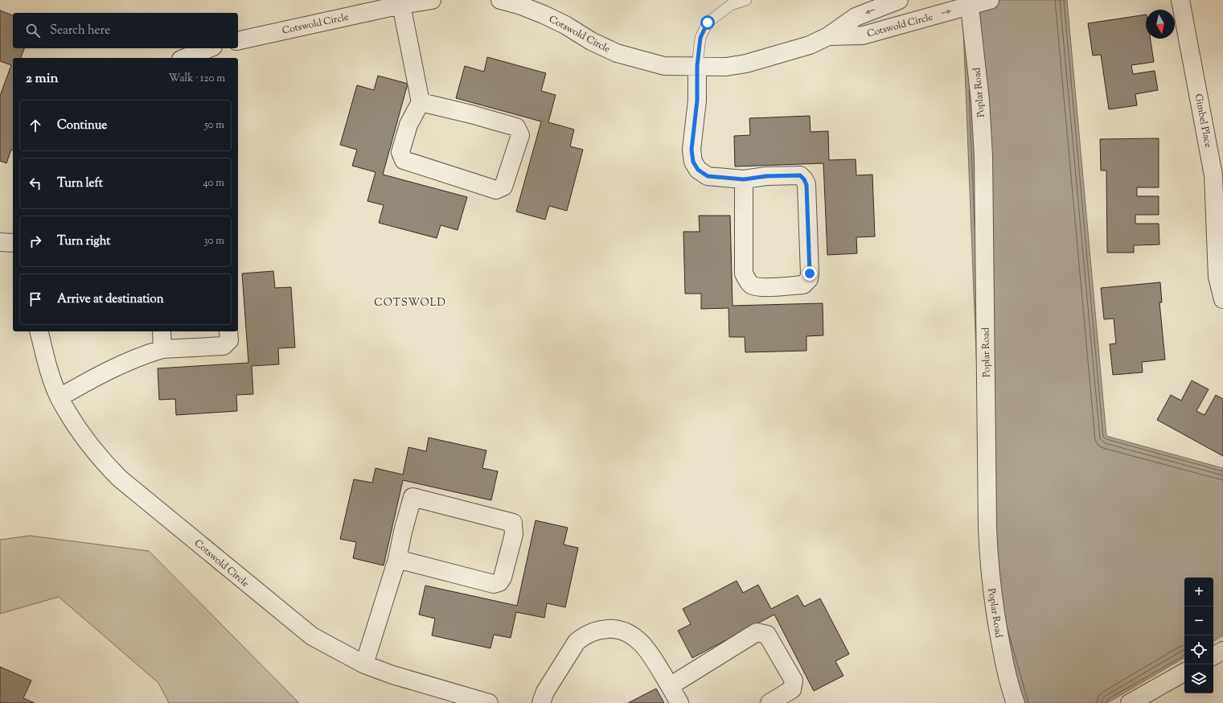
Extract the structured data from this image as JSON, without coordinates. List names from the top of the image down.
{
  "streets": {
    "street": ["Cotswold Circle", "Poplar Road", "Gimbel Place"]
  },
  "crossings": [
    ["Cotswold Circle", "Poplar Road"]
  ],
  "districts": ["COTSWOLD"],
  "north": "bottom",
  "page": {
    "search": "Search here",
    "heading": ["2 min", "Walk · 120 m"],
    "list": [
      ["Continue", "50 m"],
      ["Turn left", "40 m"],
      ["Turn right", "30 m"],
      "Arrive at destination"
    ],
    "map_buttons": ["+", "−"]
  }
}
